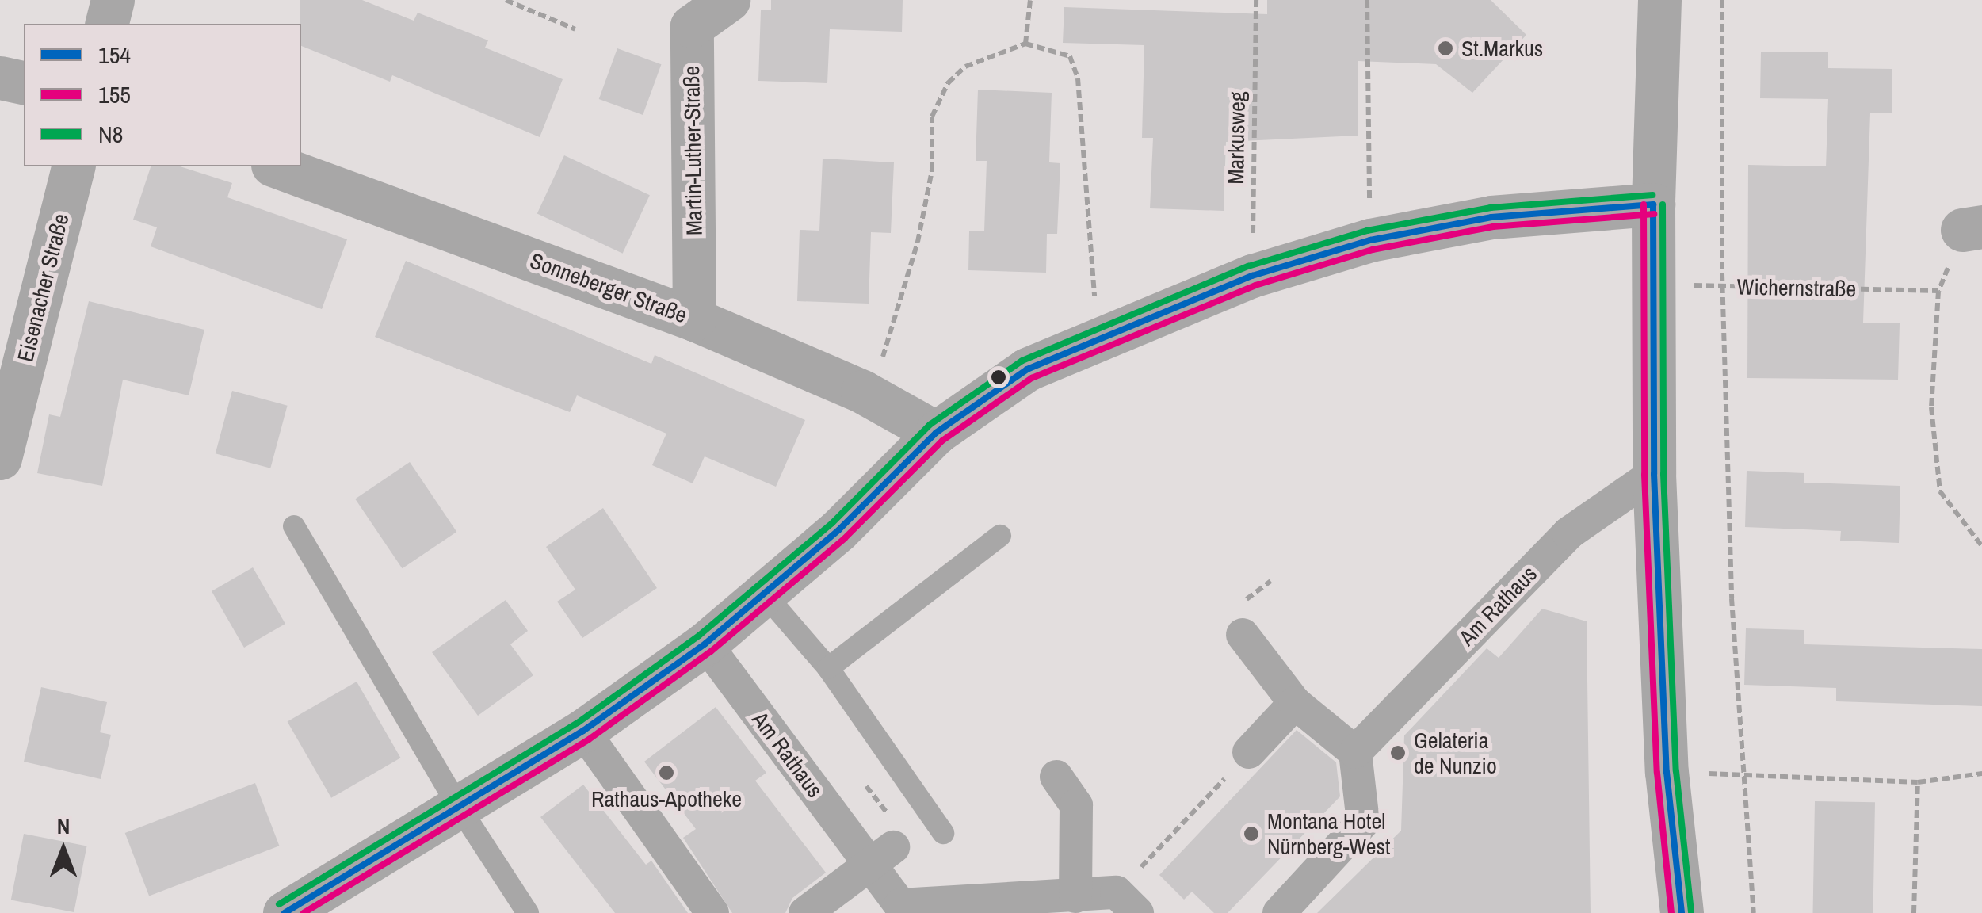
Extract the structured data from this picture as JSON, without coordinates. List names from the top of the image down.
{
  "streets": {
    "street": [
      "Martin-Luther-Straße",
      "Eisenacher Straße",
      "Sonneberger Straße",
      "Am Rathaus"
    ],
    "path": ["Markusweg", "Wichernstraße"]
  },
  "crossings": [
    ["Martin-Luther-Straße", "Sonneberger Straße"]
  ],
  "places": [
    "St.Markus",
    "Gelateria de Nunzio",
    "Rathaus-Apotheke",
    "Montana Hotel Nürnberg-West"
  ],
  "lines": ["transit line N8", "transit line 154", "transit line 155"],
  "legend": ["154", "155", "N8"],
  "north": "top"
}
